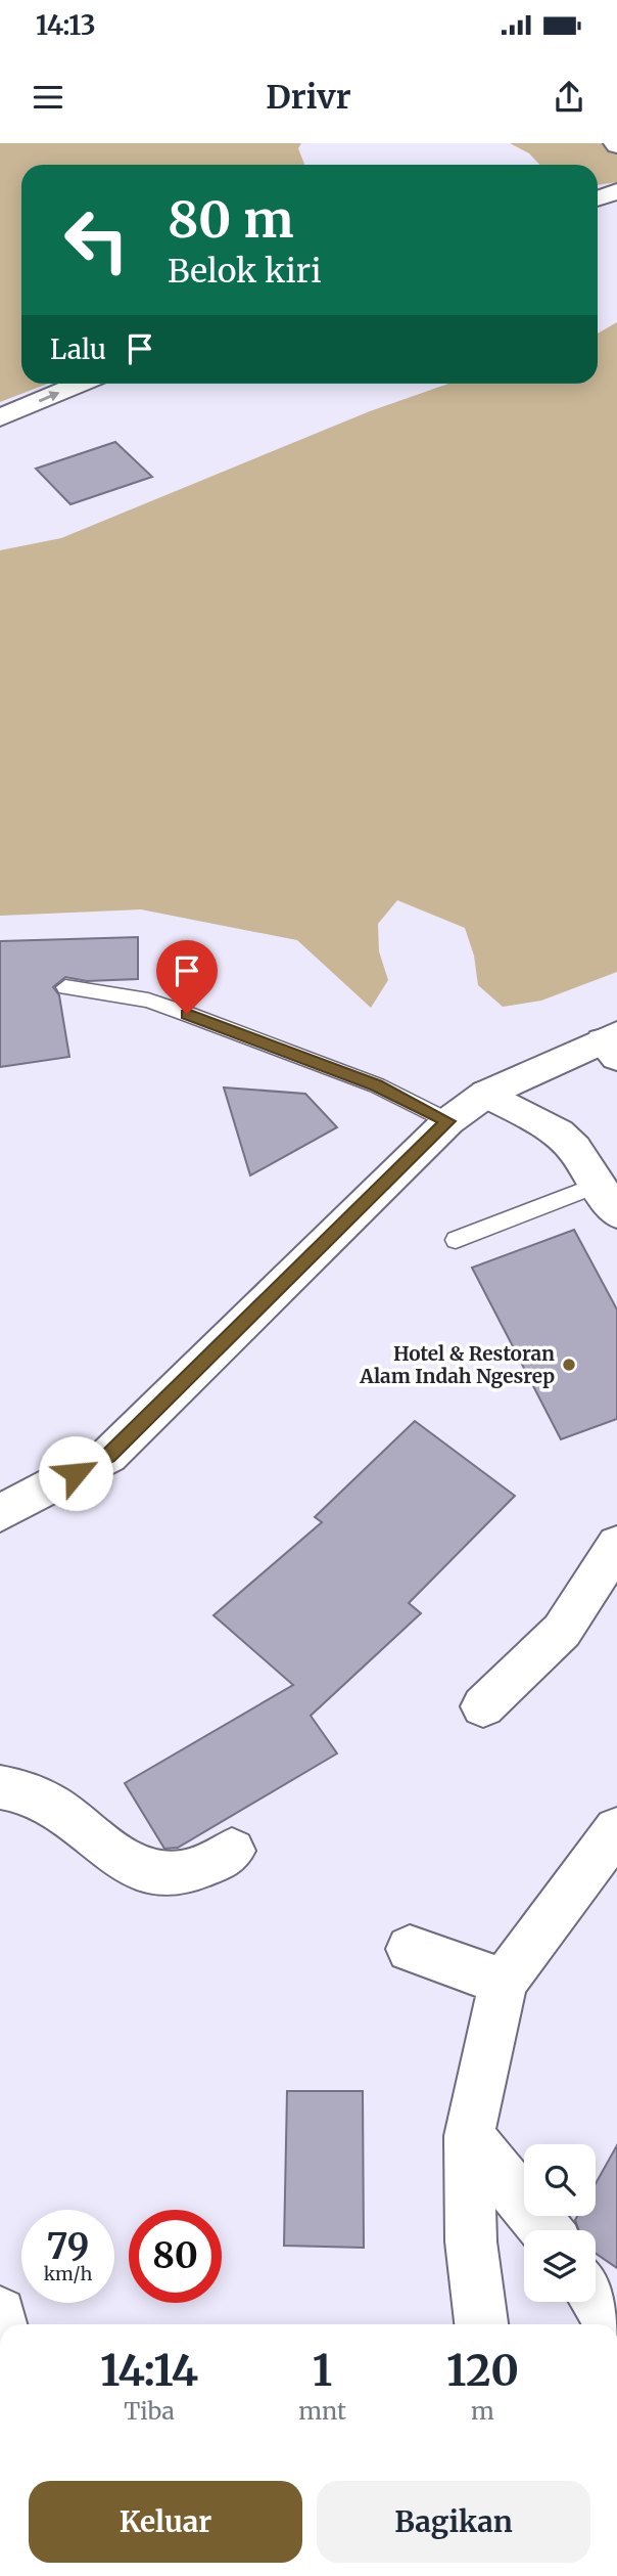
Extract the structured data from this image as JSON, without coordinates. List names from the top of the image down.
{
  "places": ["Hotel & Restoran Alam Indah Ngesrep"],
  "page": {
    "status": "14:13",
    "header": "Drivr",
    "turn": ["80 m", "Belok kiri"],
    "then": "Lalu",
    "speed": "79 km/h",
    "limit": "80",
    "eta": [
      "14:14",
      "Tiba",
      "1",
      "mnt",
      "120",
      "m"
    ],
    "buttons": ["Keluar", "Bagikan"]
  }
}
